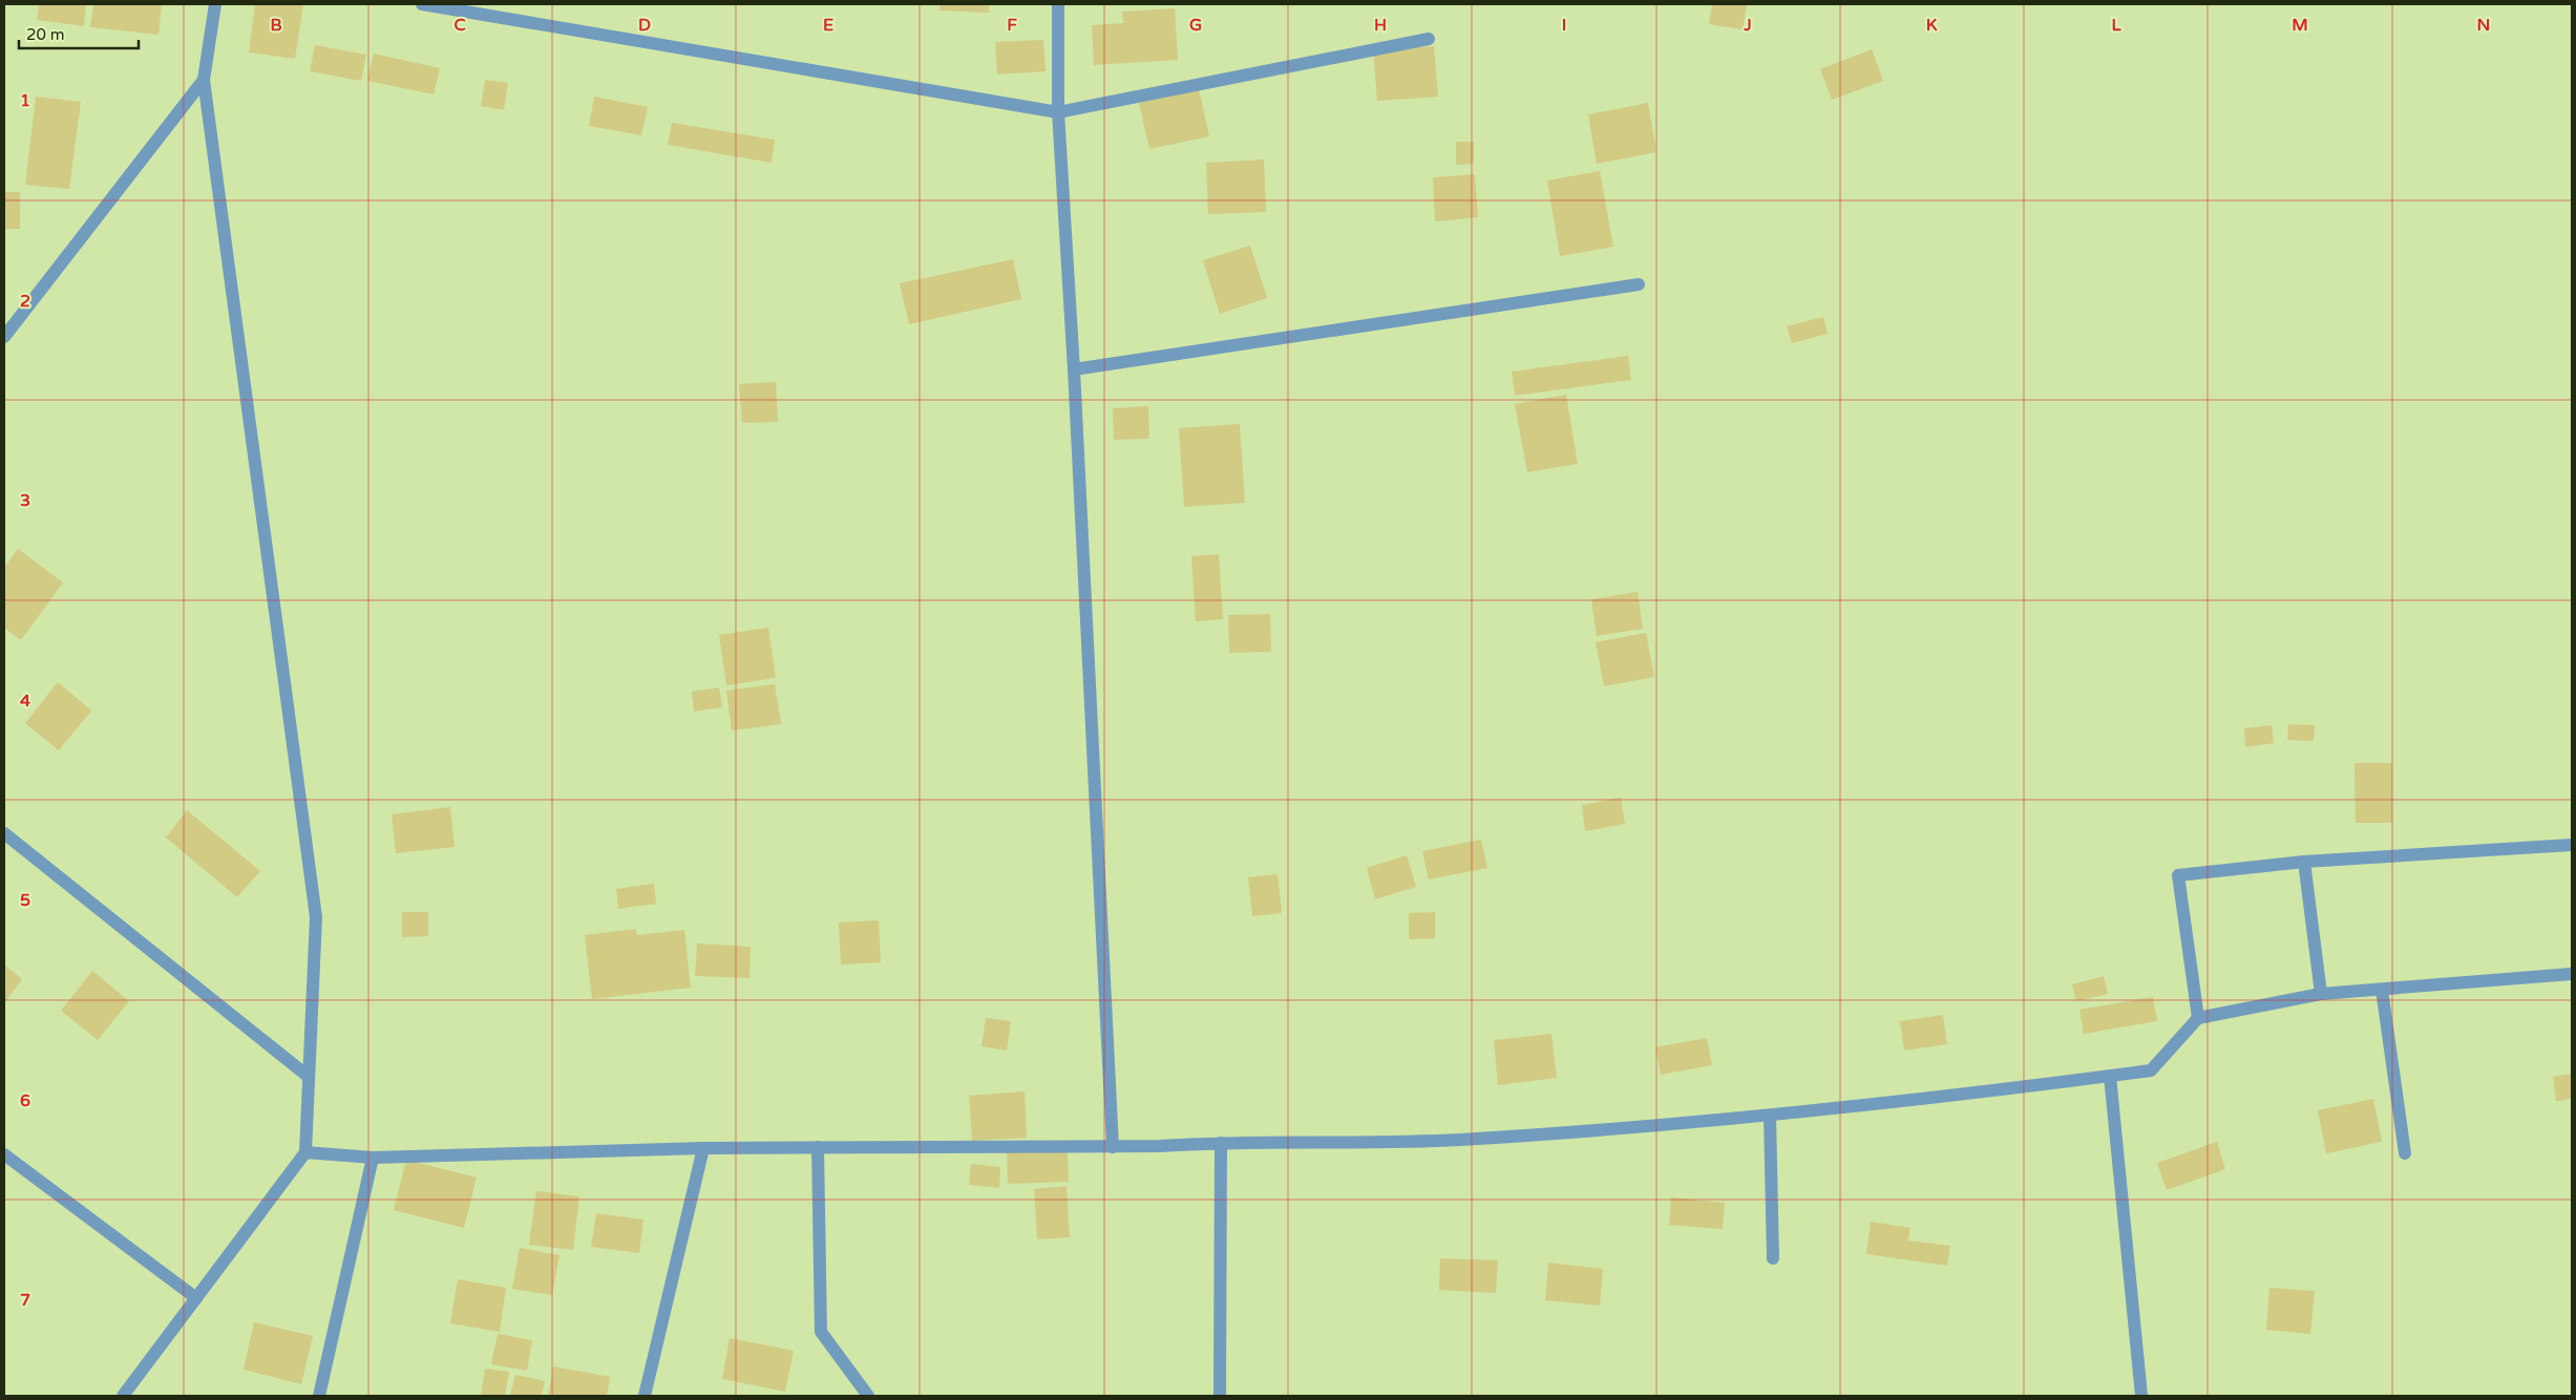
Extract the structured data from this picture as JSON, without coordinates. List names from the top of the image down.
{
  "scale_bar": "20 m",
  "grid": {
    "columns": [
      "B",
      "C",
      "D",
      "E",
      "F",
      "G",
      "H",
      "I",
      "J",
      "K",
      "L",
      "M",
      "N"
    ],
    "rows": [
      "1",
      "2",
      "3",
      "4",
      "5",
      "6",
      "7"
    ]
  }
}
